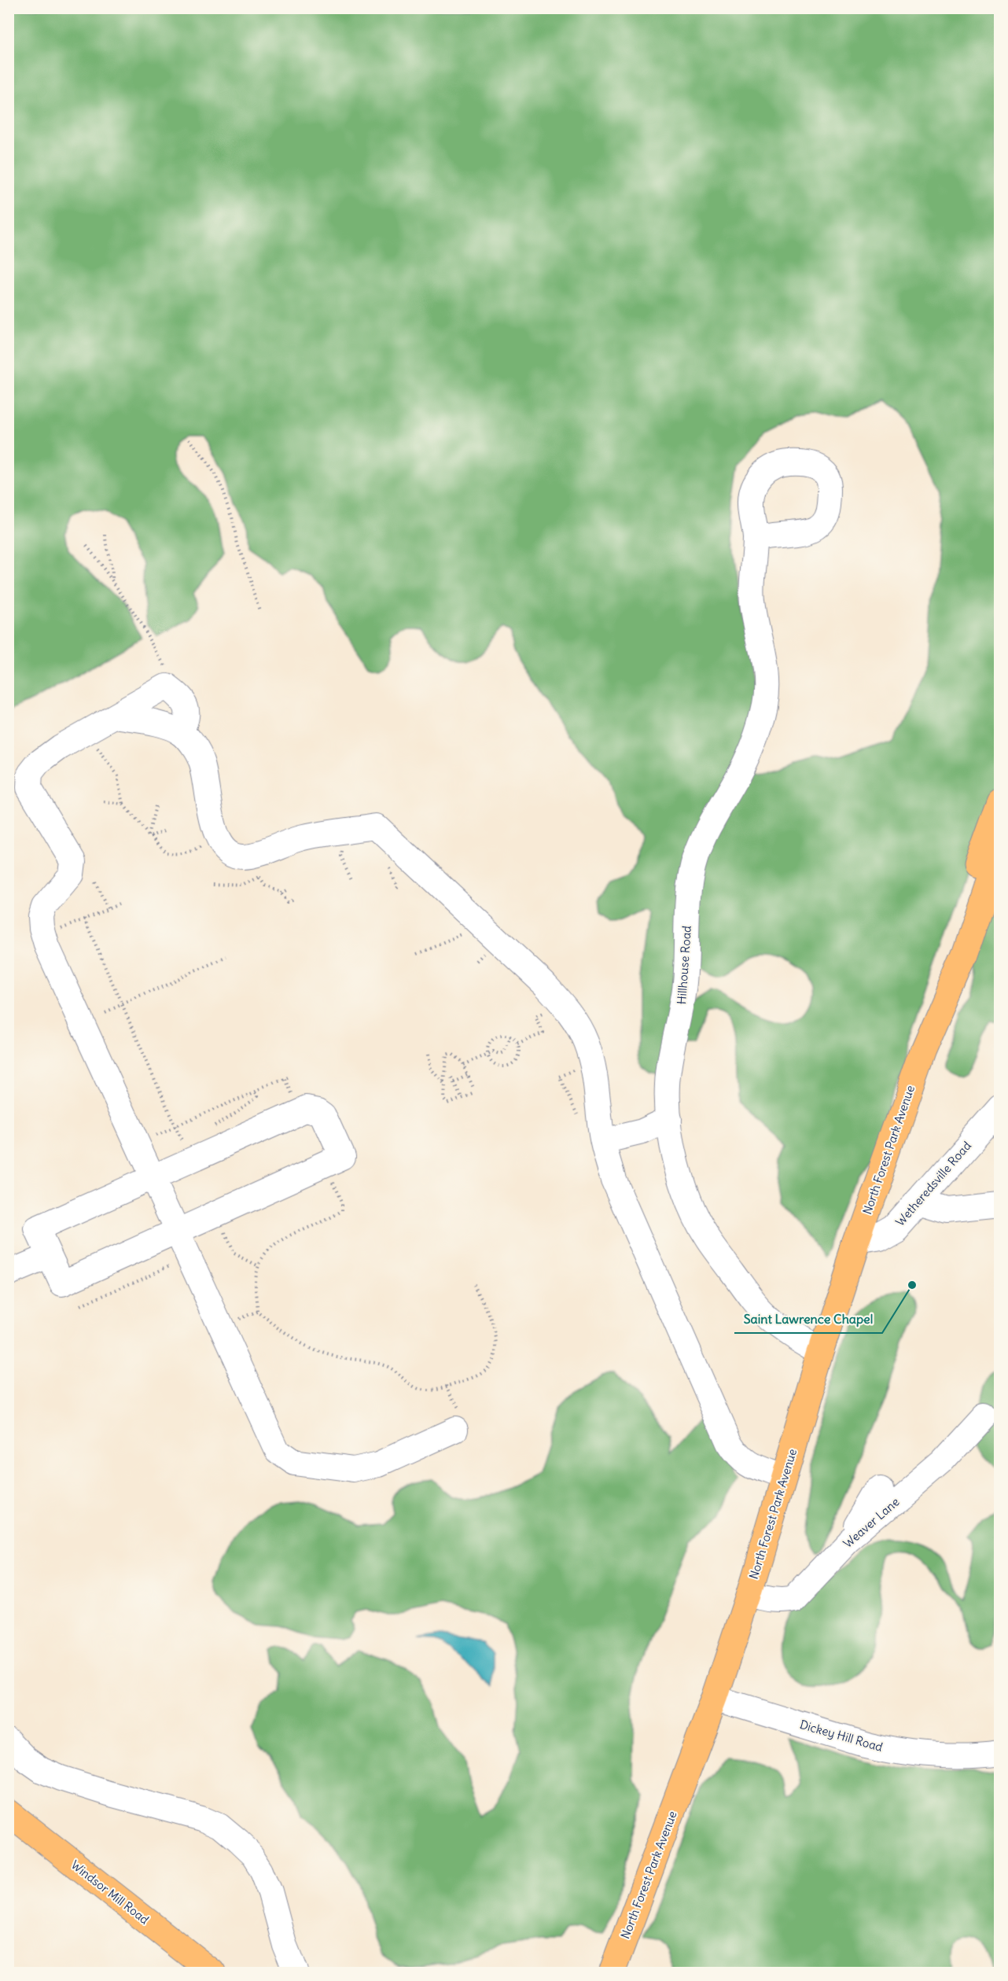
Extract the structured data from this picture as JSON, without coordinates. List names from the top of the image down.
{
  "streets": {
    "main road": ["North Forest Park Avenue", "Windsor Mill Road"],
    "street": [
      "Hillhouse Road",
      "Wetheredsville Road",
      "Weaver Lane",
      "Dickey Hill Road"
    ]
  },
  "crossings": [
    ["Hillhouse Road", "North Forest Park Avenue"],
    ["North Forest Park Avenue", "Wetheredsville Road"],
    ["North Forest Park Avenue", "Weaver Lane"],
    ["North Forest Park Avenue", "Dickey Hill Road"]
  ],
  "places": ["Saint Lawrence Chapel"]
}
